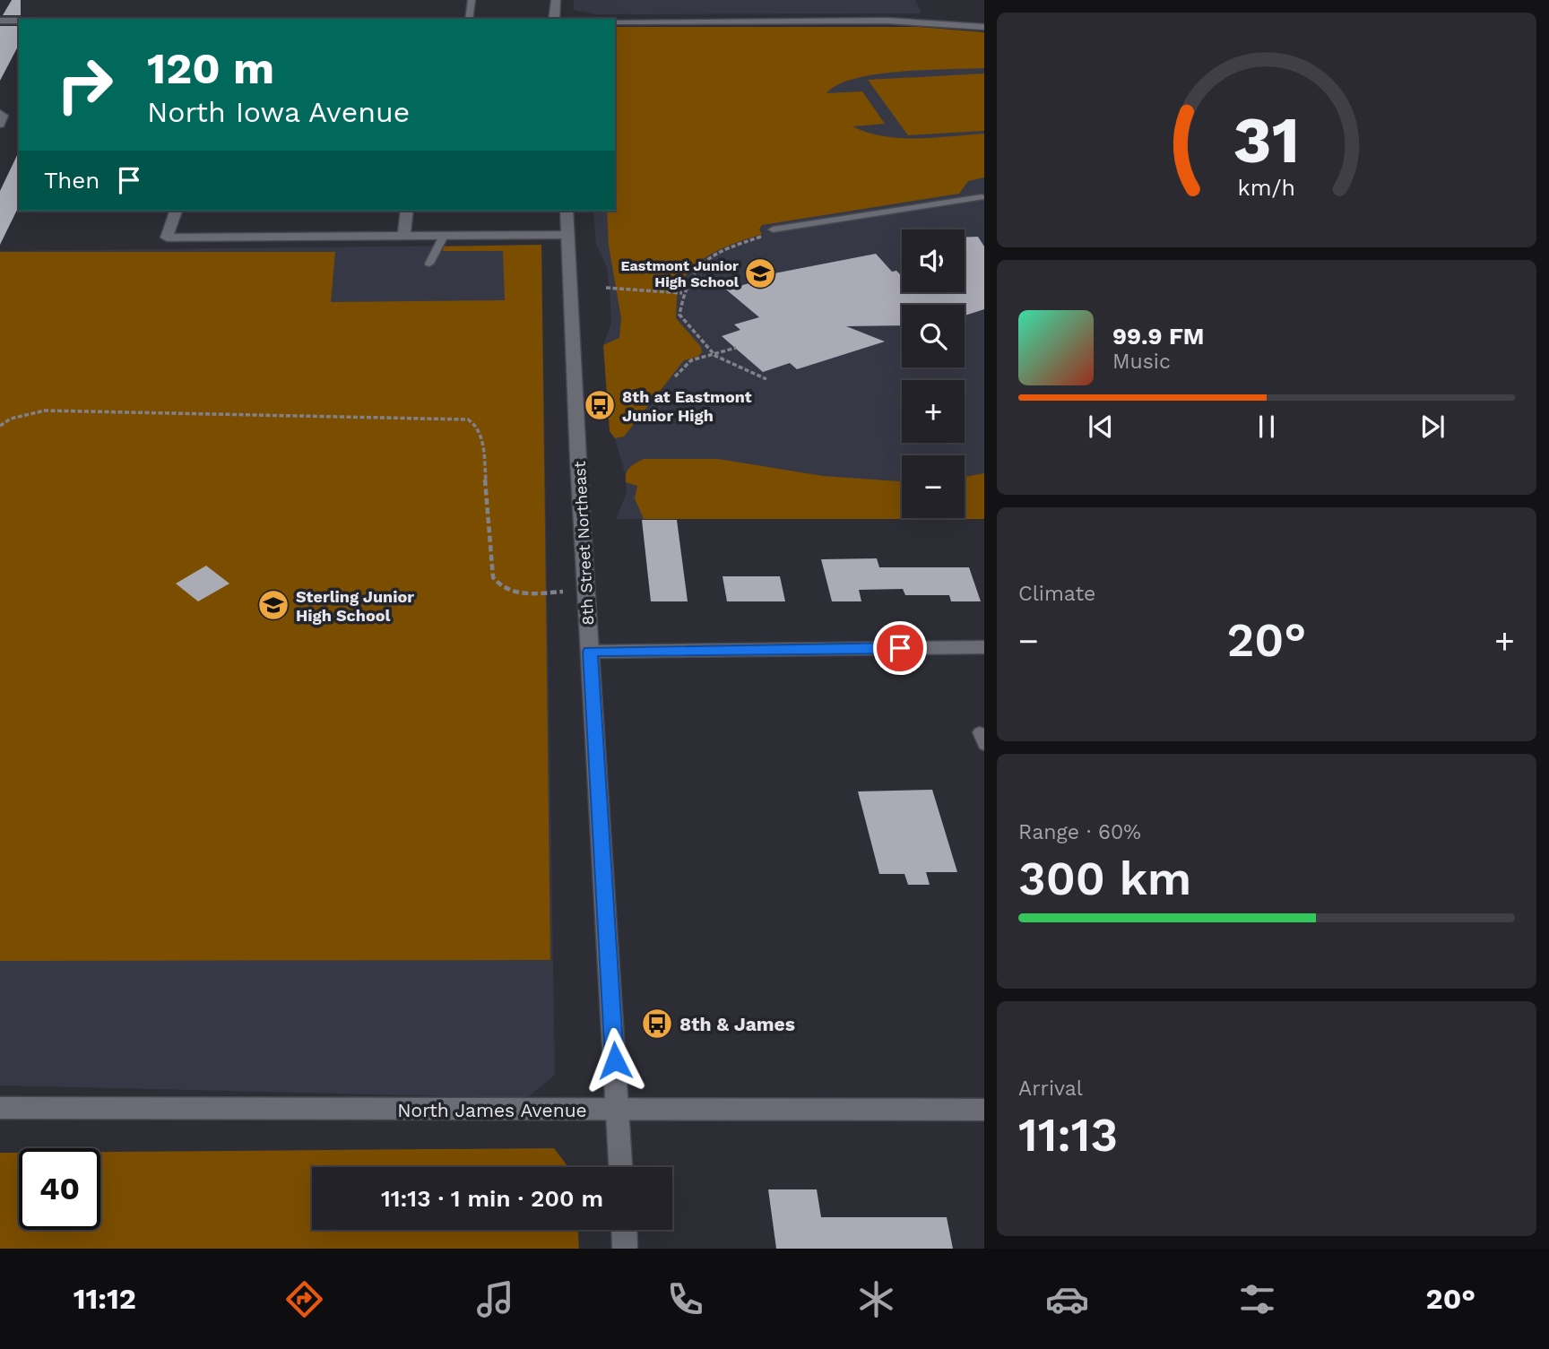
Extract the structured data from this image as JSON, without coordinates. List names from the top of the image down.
{
  "streets": {
    "street": ["8th Street Northeast", "North James Avenue"]
  },
  "crossings": [
    ["8th Street Northeast", "North James Avenue"]
  ],
  "places": {
    "school or university": ["Eastmont Junior High School", "Sterling Junior High School"],
    "bus stop": ["8th at Eastmont Junior High", "8th & James"]
  },
  "page": {
    "turn": ["120 m", "North Iowa Avenue"],
    "then": "Then",
    "map_buttons": ["+", "−"],
    "song": ["99.9 FM", "Music"],
    "tile": [
      "Climate",
      ["Range · 60%", "300 km"],
      ["Arrival", "11:13"]
    ],
    "heat": ["−", "20°", "+"],
    "limit": "40",
    "trip": "11:13 · 1 min · 200 m",
    "tabs": ["11:12", "20°"],
    "gauge": ["31", "km/h"]
  }
}
